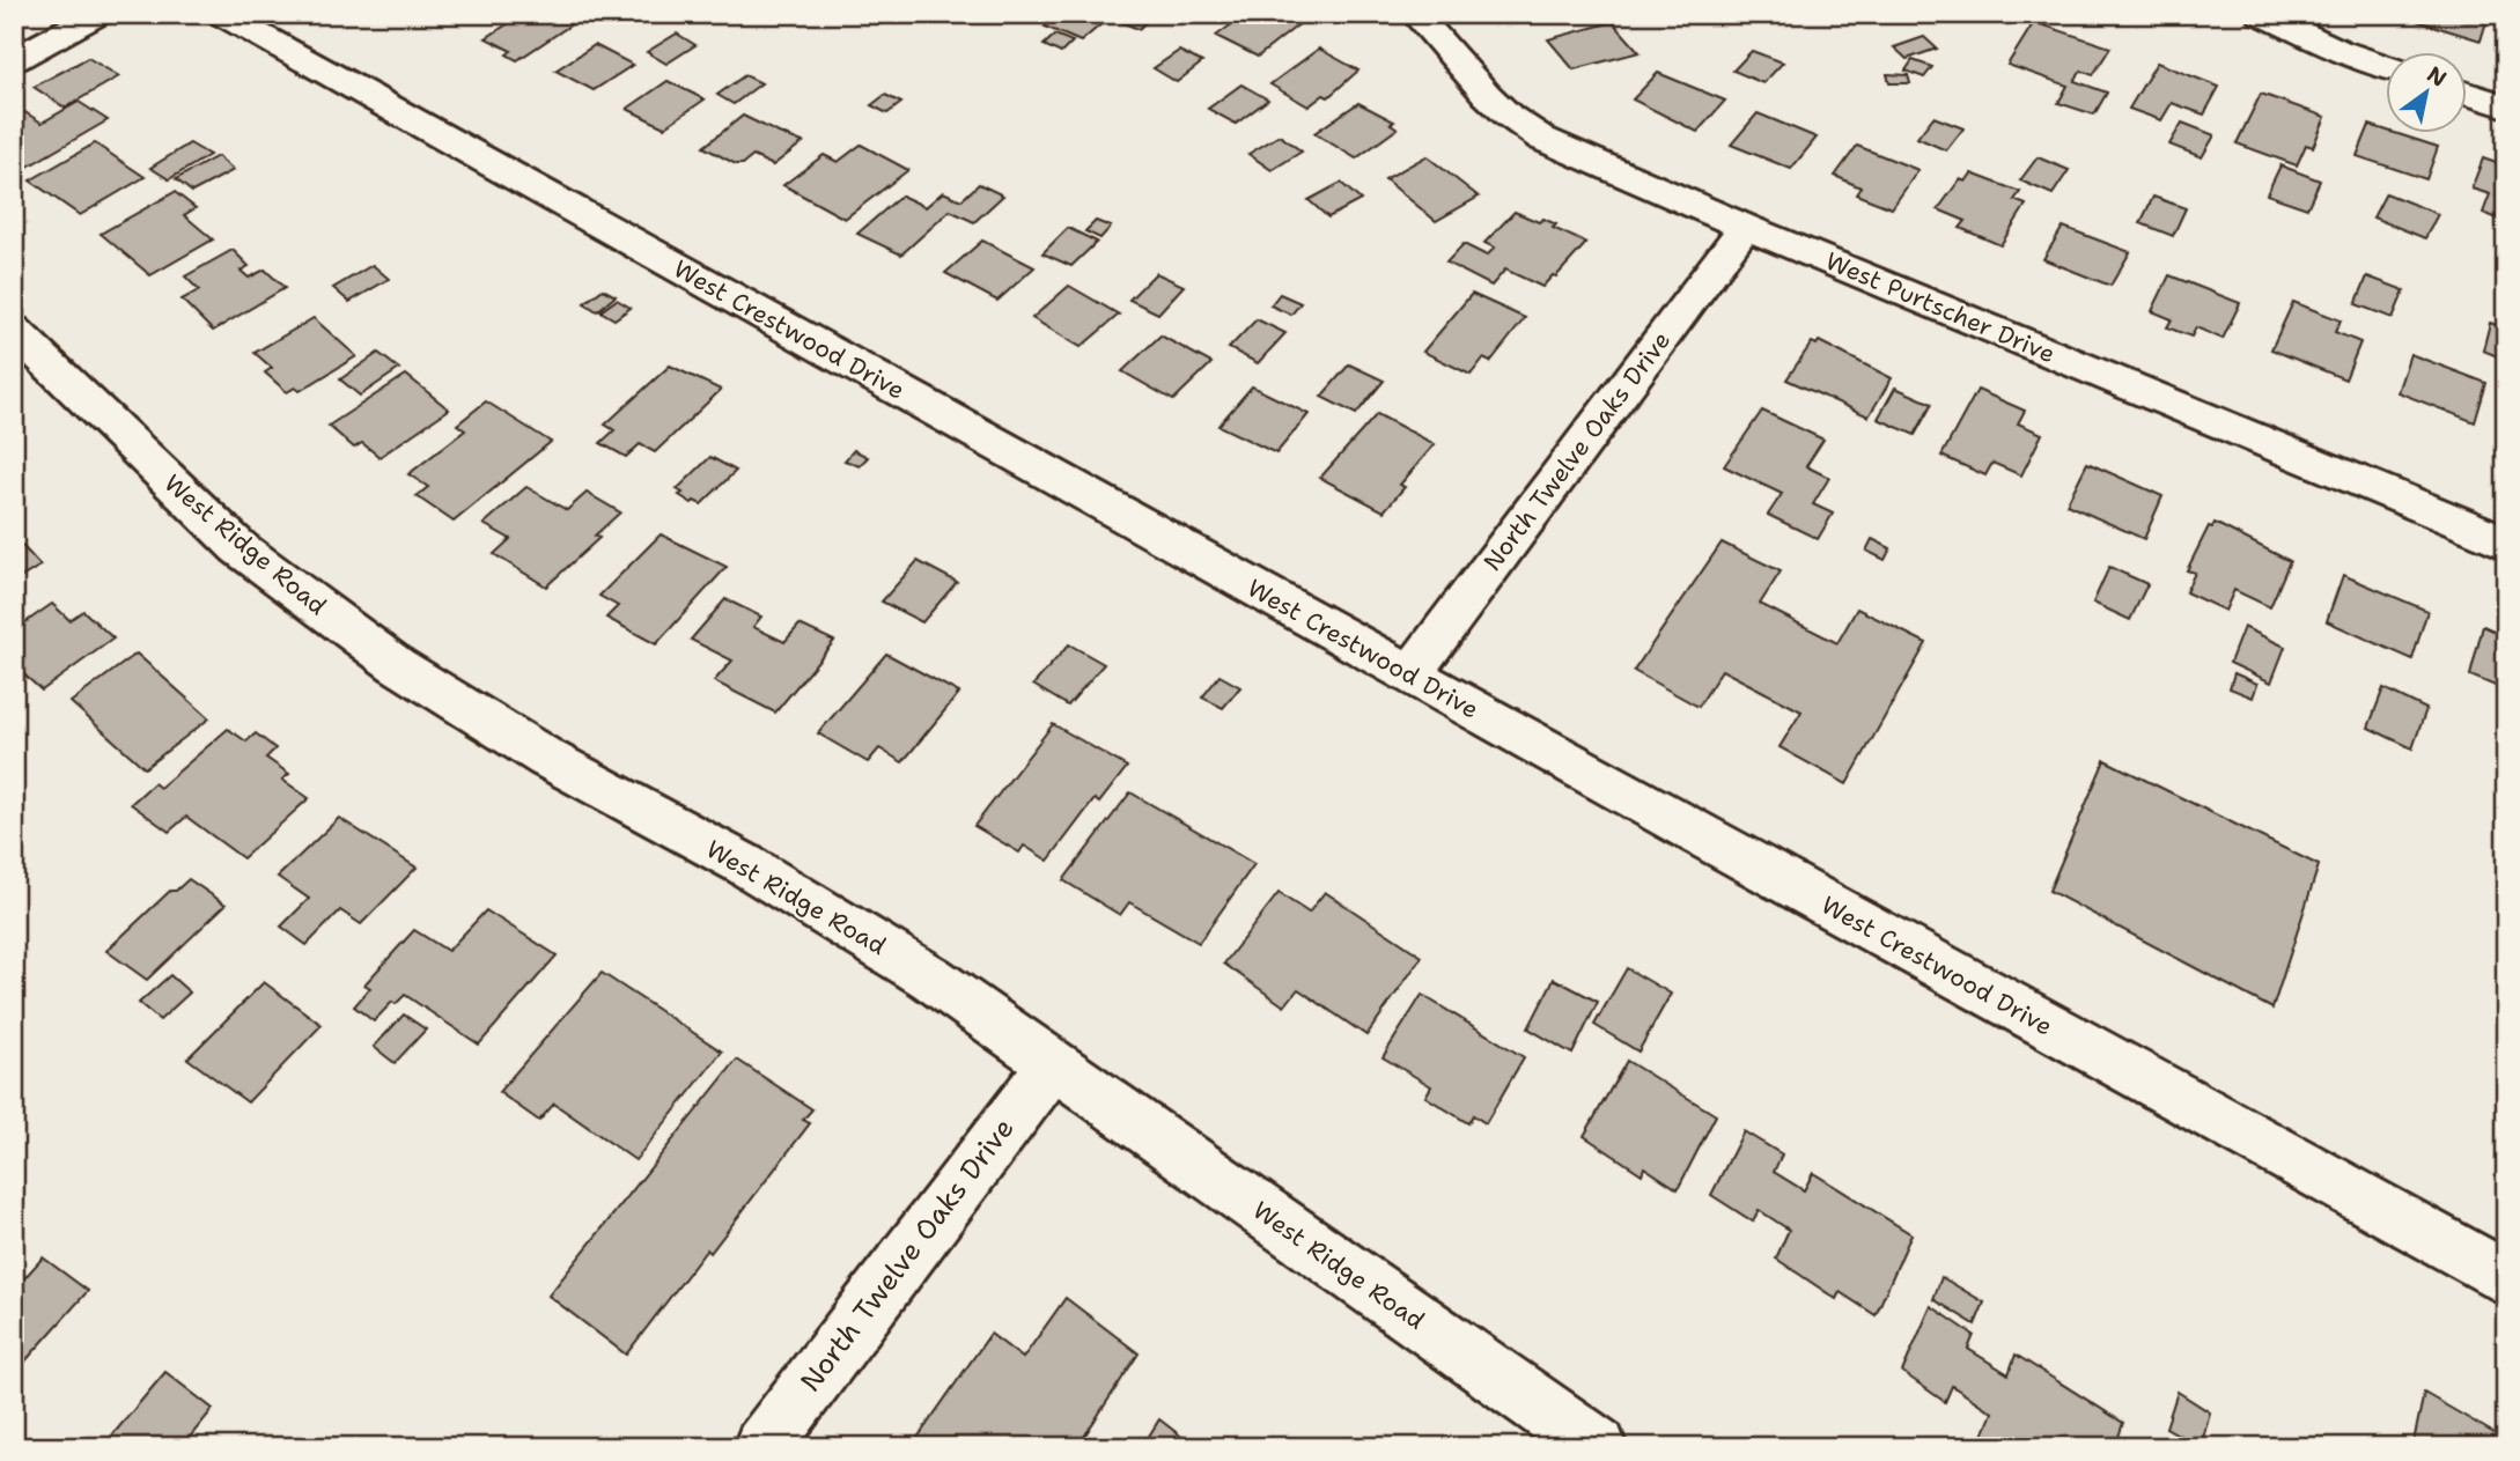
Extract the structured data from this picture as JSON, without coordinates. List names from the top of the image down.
{
  "streets": {
    "street": [
      "West Purtscher Drive",
      "West Crestwood Drive",
      "North Twelve Oaks Drive",
      "West Ridge Road"
    ]
  },
  "crossings": [
    ["West Purtscher Drive", "North Twelve Oaks Drive"],
    ["West Crestwood Drive", "North Twelve Oaks Drive"],
    ["North Twelve Oaks Drive", "West Ridge Road"]
  ],
  "north": "top right"
}
